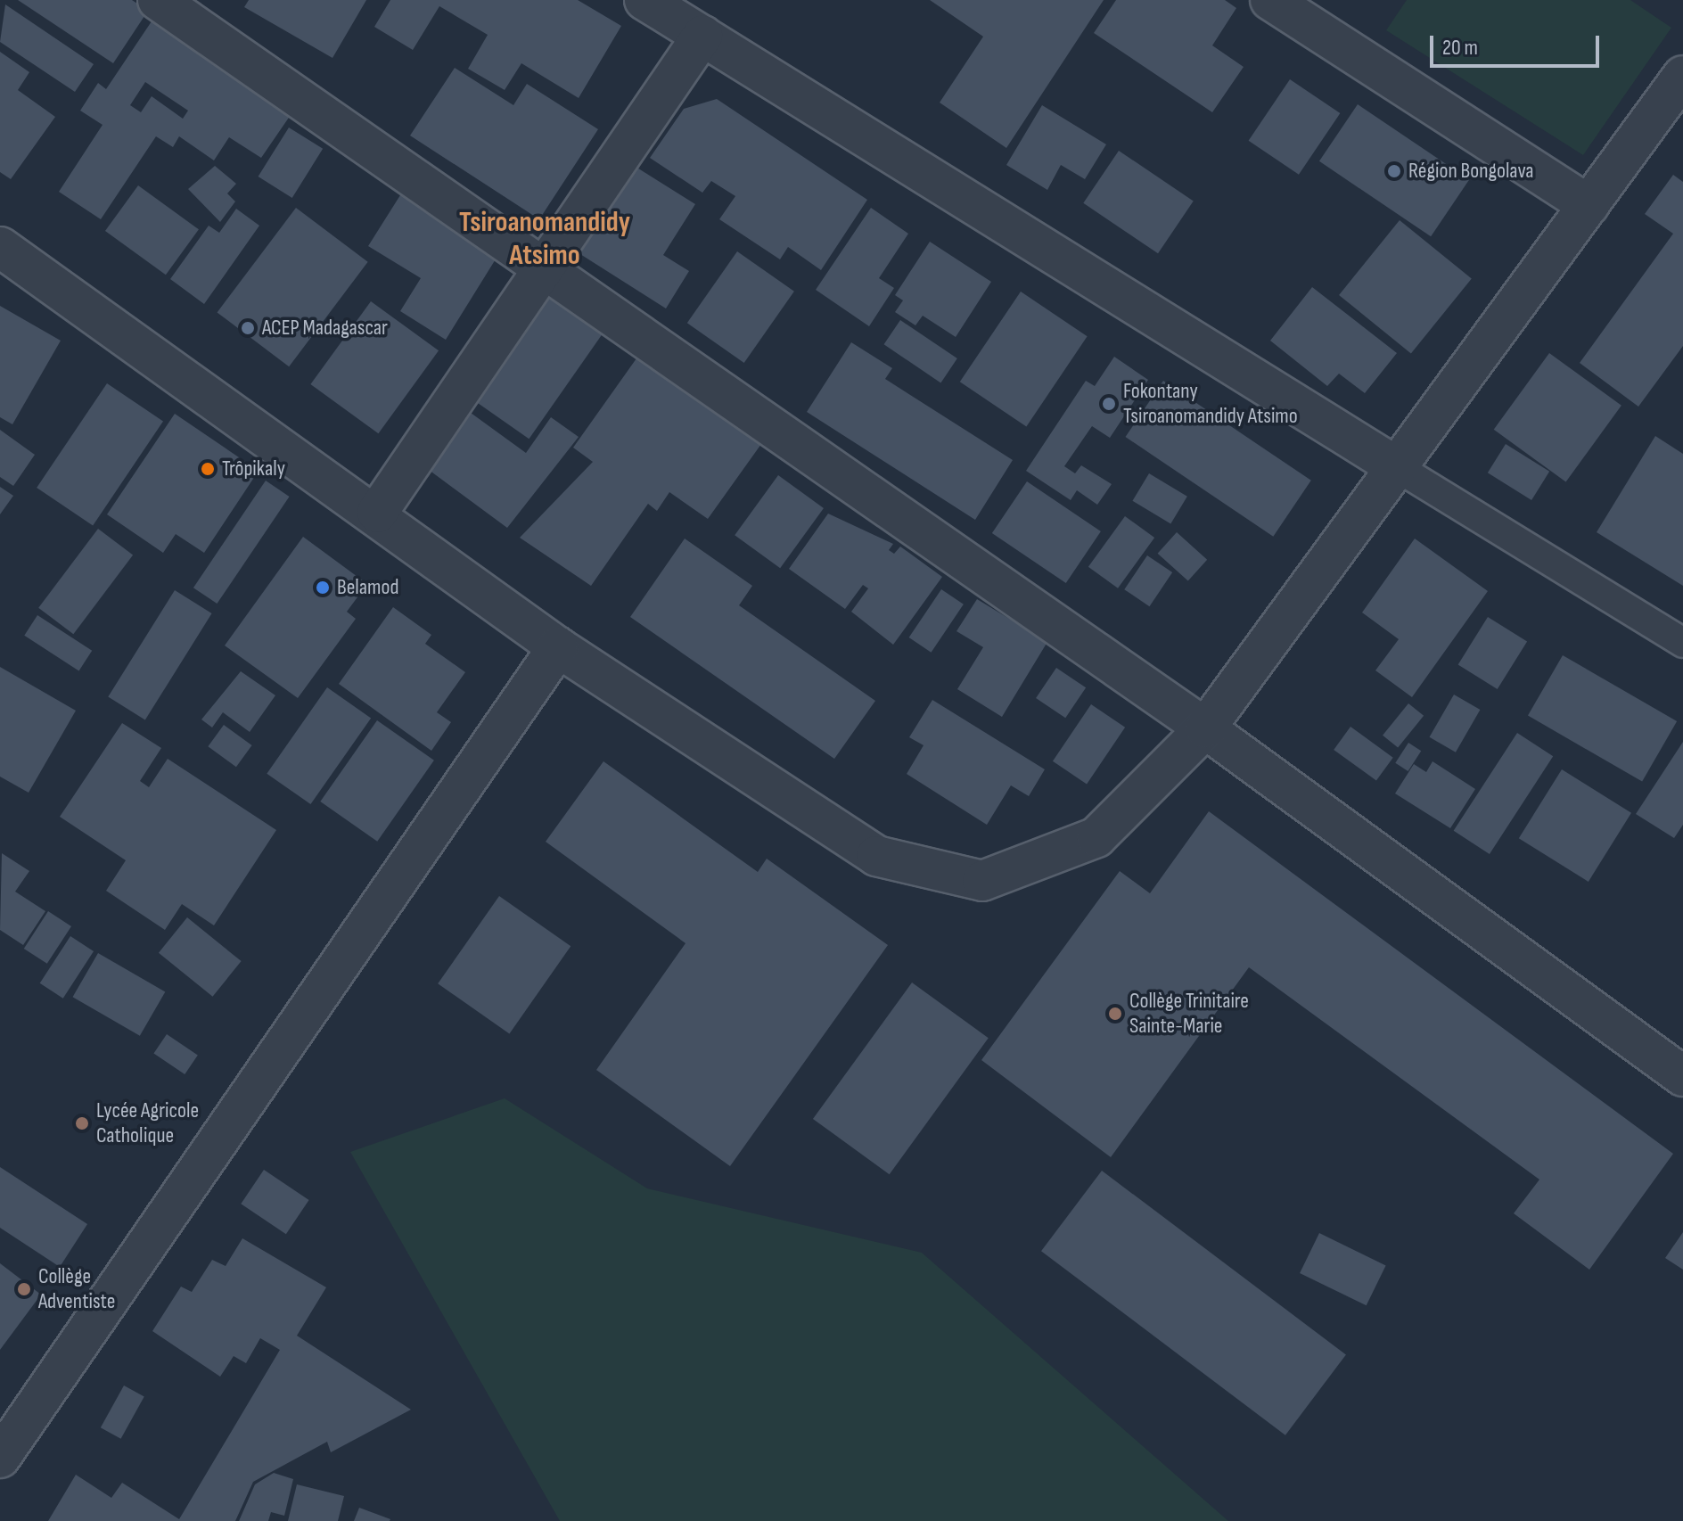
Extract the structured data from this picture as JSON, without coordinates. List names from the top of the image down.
{
  "districts": ["Tsiroanomandidy Atsimo"],
  "places": [
    "Région Bongolava",
    "ACEP Madagascar",
    "Fokontany Tsiroanomandidy Atsimo",
    "Trôpikaly",
    "Belamod",
    "Collège Trinitaire Sainte-Marie",
    "Lycée Agricole Catholique",
    "Collège Adventiste"
  ],
  "scale_bar": "20 m"
}
